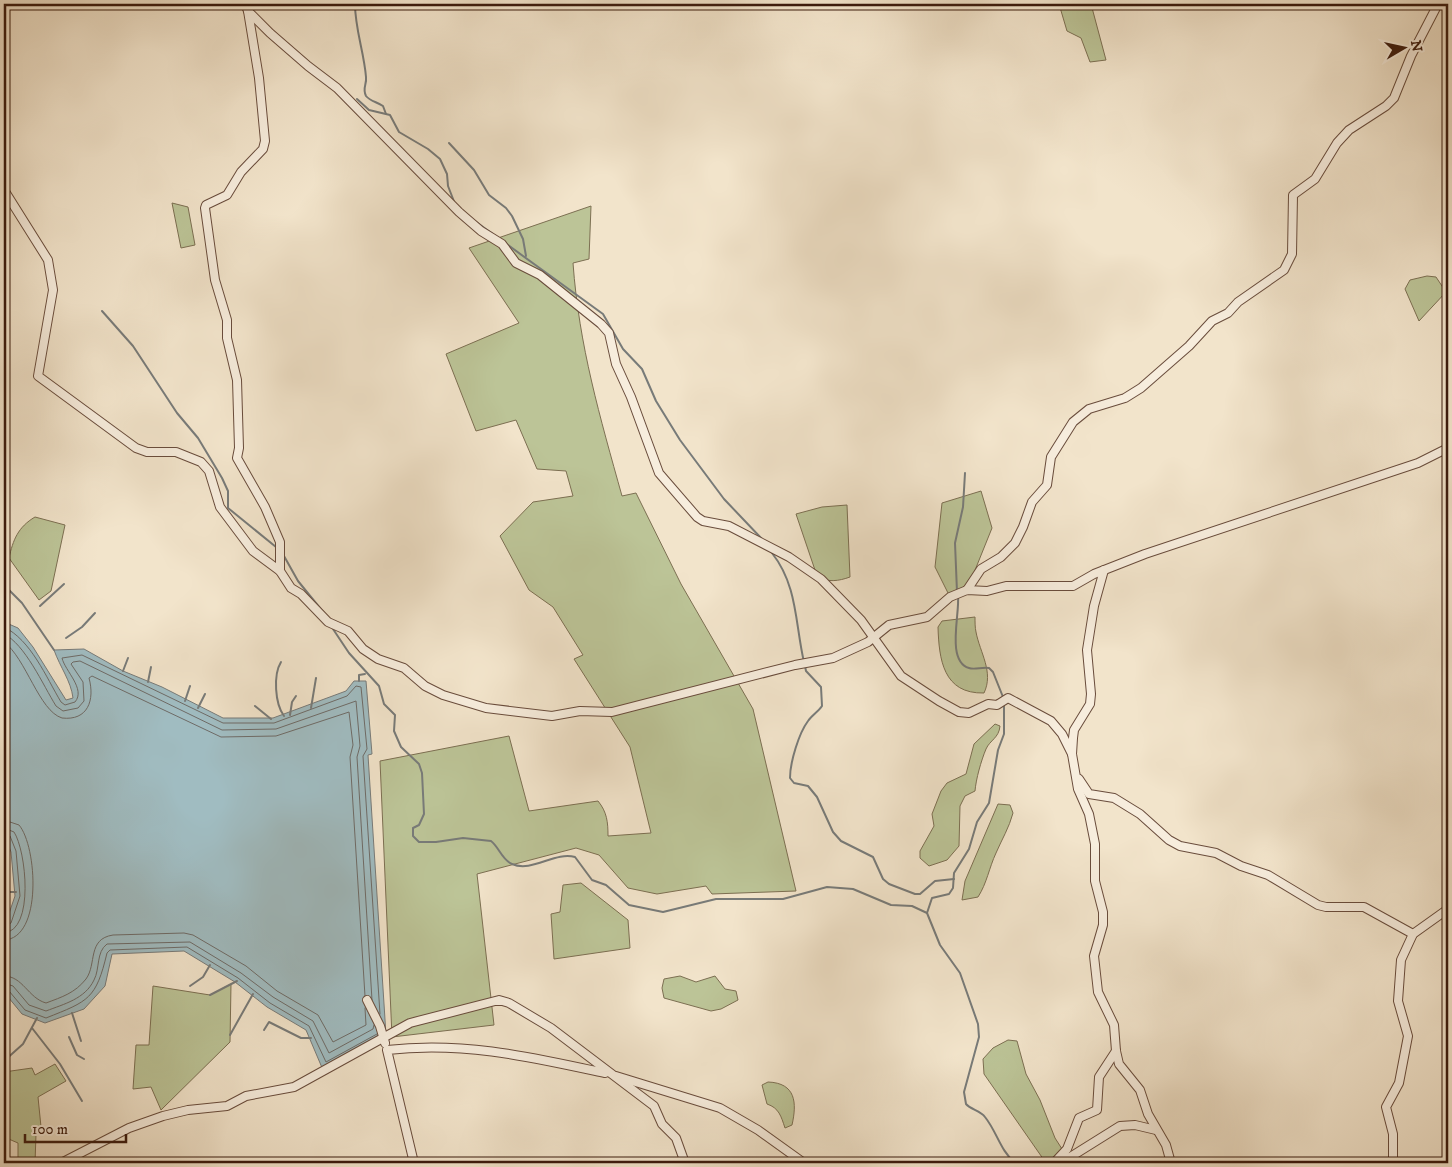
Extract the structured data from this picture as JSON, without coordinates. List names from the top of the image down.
{
  "scale_bar": "100 m",
  "north": "right"
}
